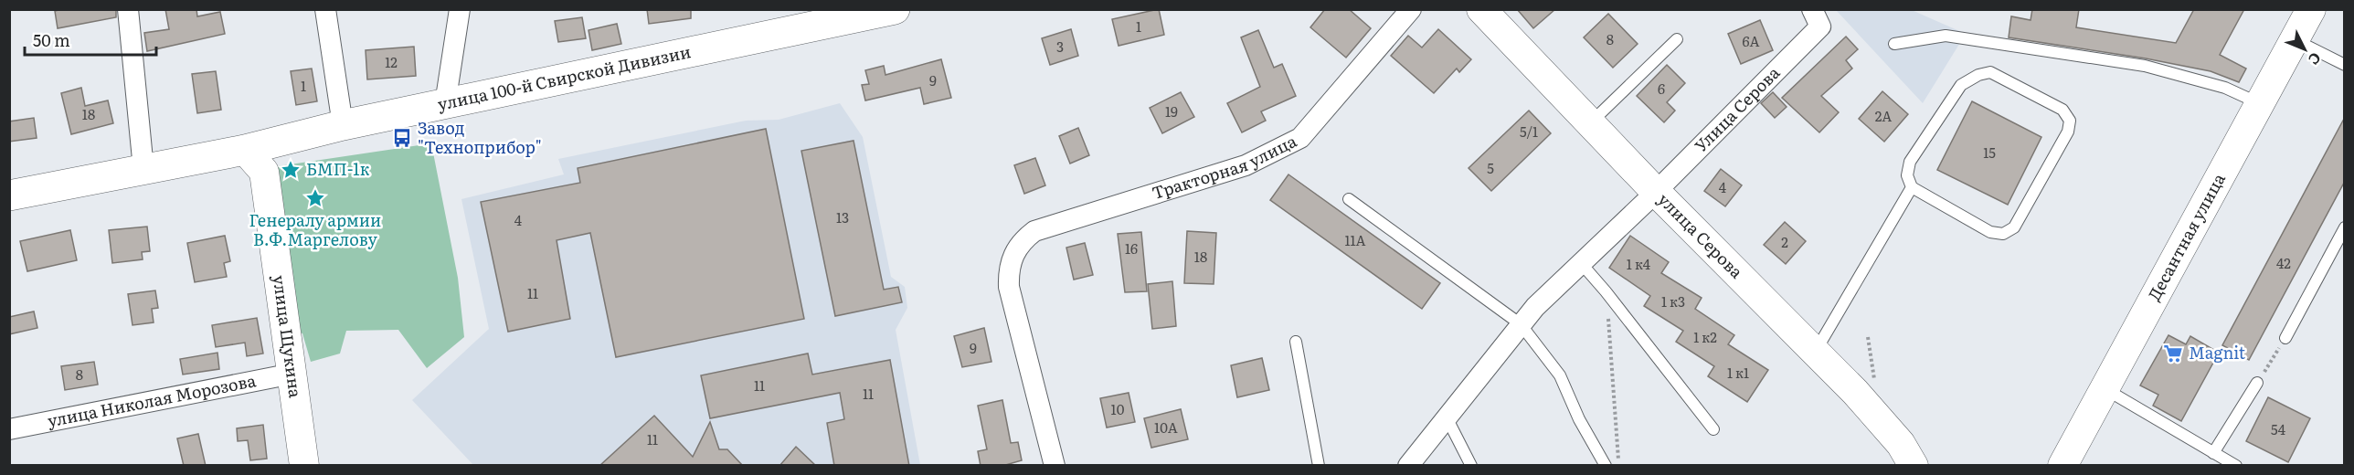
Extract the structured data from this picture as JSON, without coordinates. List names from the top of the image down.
{
  "streets": {
    "main road": ["улица 100-й Свирской Дивизии"],
    "street": [
      "Улица Серова",
      "Тракторная улица",
      "улица Серова",
      "Десантная улица",
      "улица Щукина",
      "улица Николая Морозова"
    ]
  },
  "crossings": [
    ["улица 100-й Свирской Дивизии", "улица Щукина"],
    ["Улица Серова", "улица Серова"],
    ["улица Щукина", "улица Николая Морозова"]
  ],
  "places": {
    "bus stop": ["Завод \"Техноприбор\""],
    "place": ["БМП-1к", "Генералу армии В.Ф.Маргелову"],
    "supermarket": ["Magnit"]
  },
  "house_numbers": [
    "1",
    "8",
    "6А",
    "3",
    "12",
    "9",
    "1",
    "6",
    "19",
    "18",
    "2А",
    "5/1",
    "15",
    "5",
    "4",
    "13",
    "4",
    "11А",
    "2",
    "16",
    "18",
    "42",
    "1 к4",
    "11",
    "1 к3",
    "1 к2",
    "9",
    "1 к1",
    "8",
    "11",
    "11",
    "10",
    "10А",
    "54",
    "11"
  ],
  "scale_bar": "50 m",
  "north": "bottom right"
}
